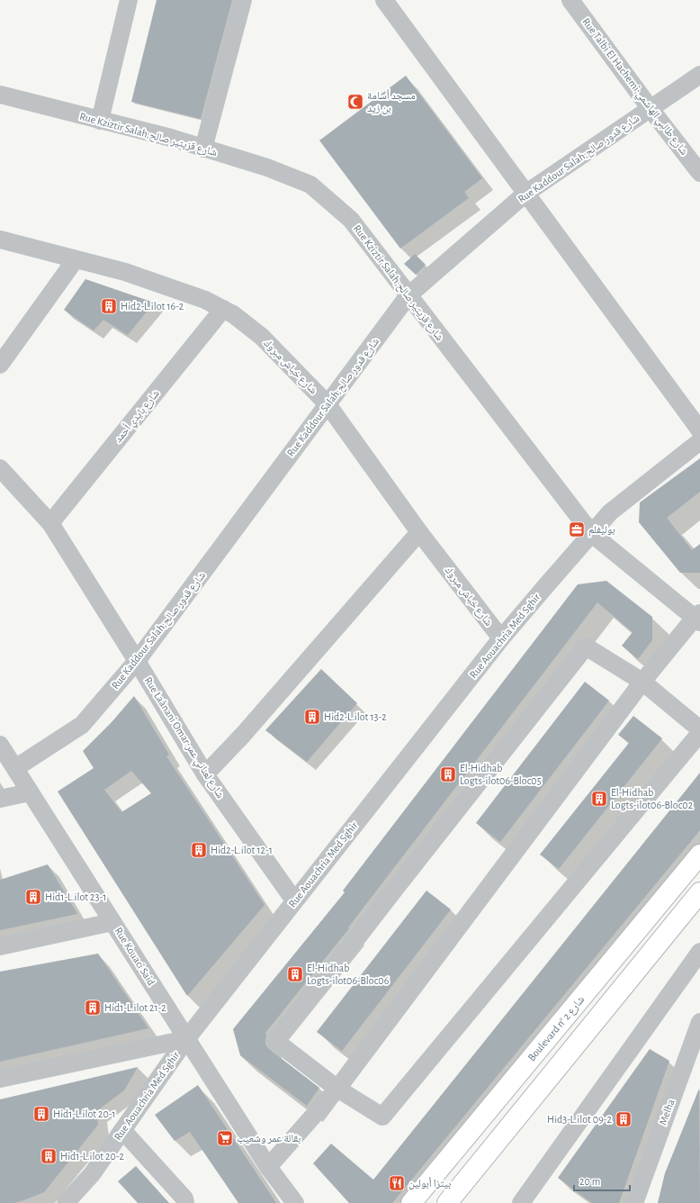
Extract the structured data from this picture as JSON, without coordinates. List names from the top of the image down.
{
  "streets": {
    "main road": ["Boulevard n° شارع 2"],
    "street": [
      "Rue Talbi El Hachemi;شارع طالبي الهاشمي",
      "Rue Kziztir Salah;شارع قزيتير صالح",
      "Rue Kaddour Salah;شارع قدور صالح",
      "شارع خباش مبروك",
      "شارع بايدي أحمد",
      "Rue Aouachria Med Sghir",
      "Rue Laânani Omar;شارع لعناني عمر",
      "Rue Kouaci Said",
      "Melha"
    ]
  },
  "crossings": [
    ["Rue Talbi El Hachemi;شارع طالبي الهاشمي", "Rue Kaddour Salah;شارع قدور صالح"],
    ["Rue Kziztir Salah;شارع قزيتير صالح", "Rue Kaddour Salah;شارع قدور صالح"],
    ["Rue Kziztir Salah;شارع قزيتير صالح", "Rue Aouachria Med Sghir"],
    ["Rue Kaddour Salah;شارع قدور صالح", "شارع خباش مبروك"],
    ["Rue Kaddour Salah;شارع قدور صالح", "Rue Laânani Omar;شارع لعناني عمر"],
    ["Rue Kaddour Salah;شارع قدور صالح", "Rue Kouaci Said"],
    ["شارع خباش مبروك", "شارع بايدي أحمد"],
    ["شارع خباش مبروك", "Rue Aouachria Med Sghir"],
    ["شارع بايدي أحمد", "Rue Laânani Omar;شارع لعناني عمر"],
    ["Rue Aouachria Med Sghir", "Rue Laânani Omar;شارع لعناني عمر"],
    ["Rue Aouachria Med Sghir", "Rue Kouaci Said"]
  ],
  "places": {
    "mosque": ["مسجد أسامة بن زيد"],
    "building": [
      "Hid2-L.ilot 16-2",
      "Hid2-L.ilot 13-2",
      "El-Hidhab Logts-ilot06-Bloc05",
      "El-Hidhab Logts-ilot06-Bloc02",
      "Hid2-L.ilot 12-1",
      "Hid1-L.ilot 23-1",
      "El-Hidhab Logts-ilot06-Bloc06",
      "Hid1-L.ilot 21-2",
      "Hid1-L.ilot 20-1",
      "Hid3-L.ilot 09-2",
      "Hid1-L.ilot 20-2"
    ],
    "office": ["بوليفلم"],
    "supermarket": ["بقالة عمر وشعيب"],
    "restaurant": ["بيتزا أبولين"]
  },
  "scale_bar": "20 m"
}
